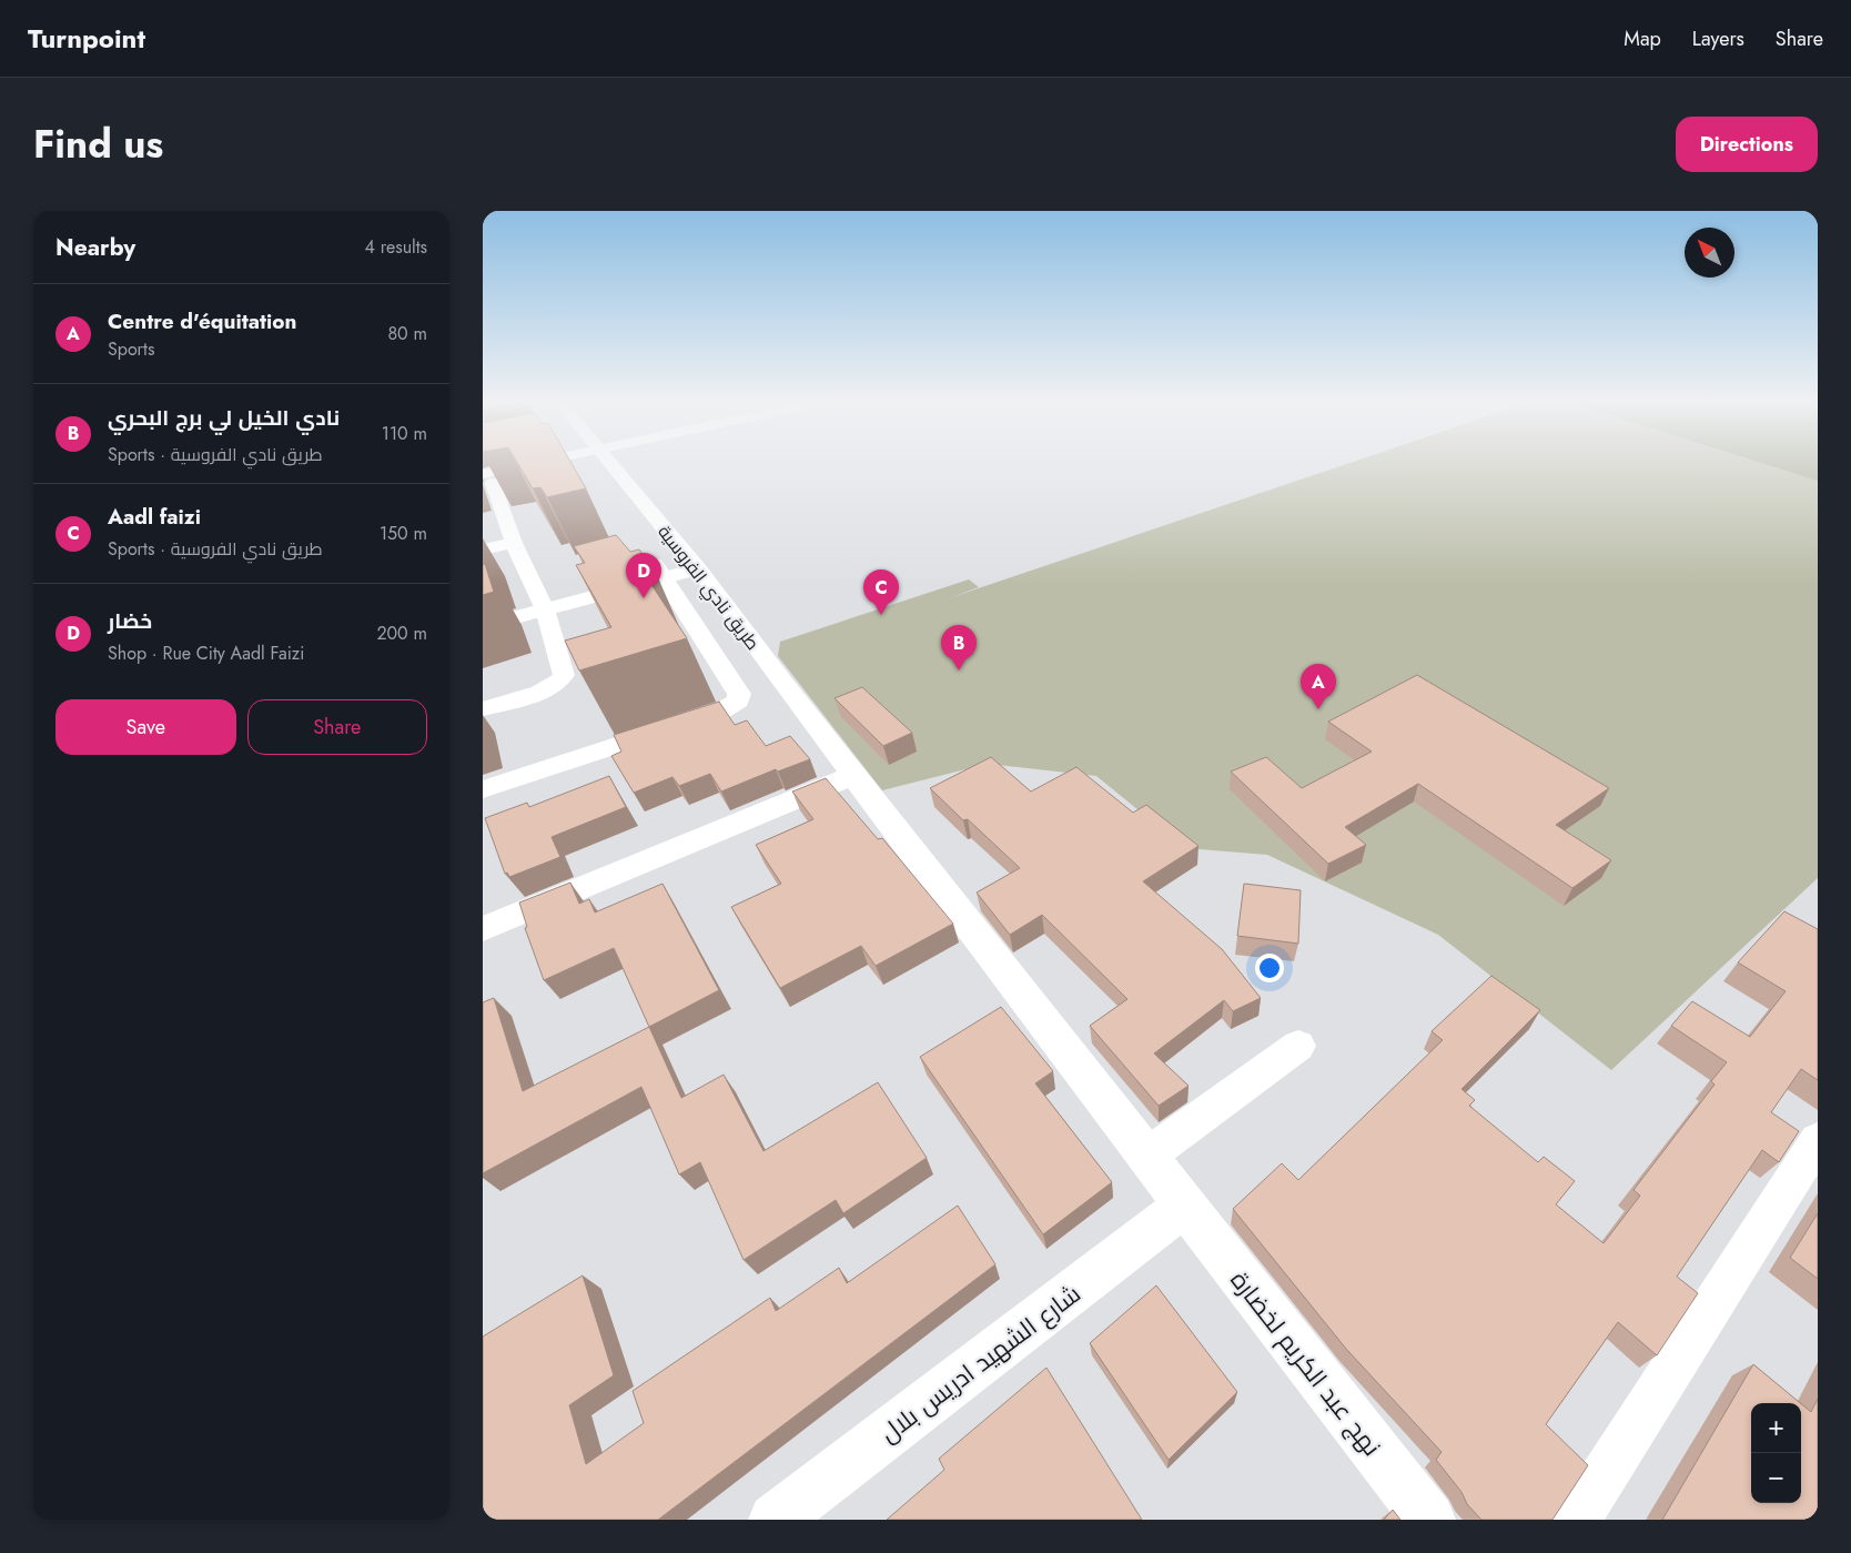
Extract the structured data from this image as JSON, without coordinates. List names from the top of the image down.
{
  "streets": {
    "main road": ["طريق نادي الفروسية", "شارع الشهيد ادريس بلال", "نهج عبد الكريم لخضارة"]
  },
  "crossings": [
    ["طريق نادي الفروسية", "نهج عبد الكريم لخضارة"],
    ["شارع الشهيد ادريس بلال", "نهج عبد الكريم لخضارة"]
  ],
  "north": "top left",
  "page": {
    "header": "Turnpoint",
    "nav": ["Map", "Layers", "Share"],
    "title": "Find us",
    "buttons": [
      "Directions",
      ["Save", "Share"]
    ],
    "heading": ["Nearby", "4 results"],
    "list": [
      {
        "mark": "A",
        "name": "Centre d'équitation",
        "note": "Sports",
        "value": "80 m"
      },
      {
        "mark": "B",
        "name": "نادي الخيل لي برج البحري",
        "note": "Sports · طريق نادي الفروسية",
        "value": "110 m"
      },
      {
        "mark": "C",
        "name": "Aadl faizi",
        "note": "Sports · طريق نادي الفروسية",
        "value": "150 m"
      },
      {
        "mark": "D",
        "name": "خضار",
        "note": "Shop · Rue City Aadl Faizi",
        "value": "200 m"
      }
    ],
    "pins": [
      "D",
      "C",
      "B",
      "A"
    ],
    "map_buttons": ["+", "−"]
  }
}
